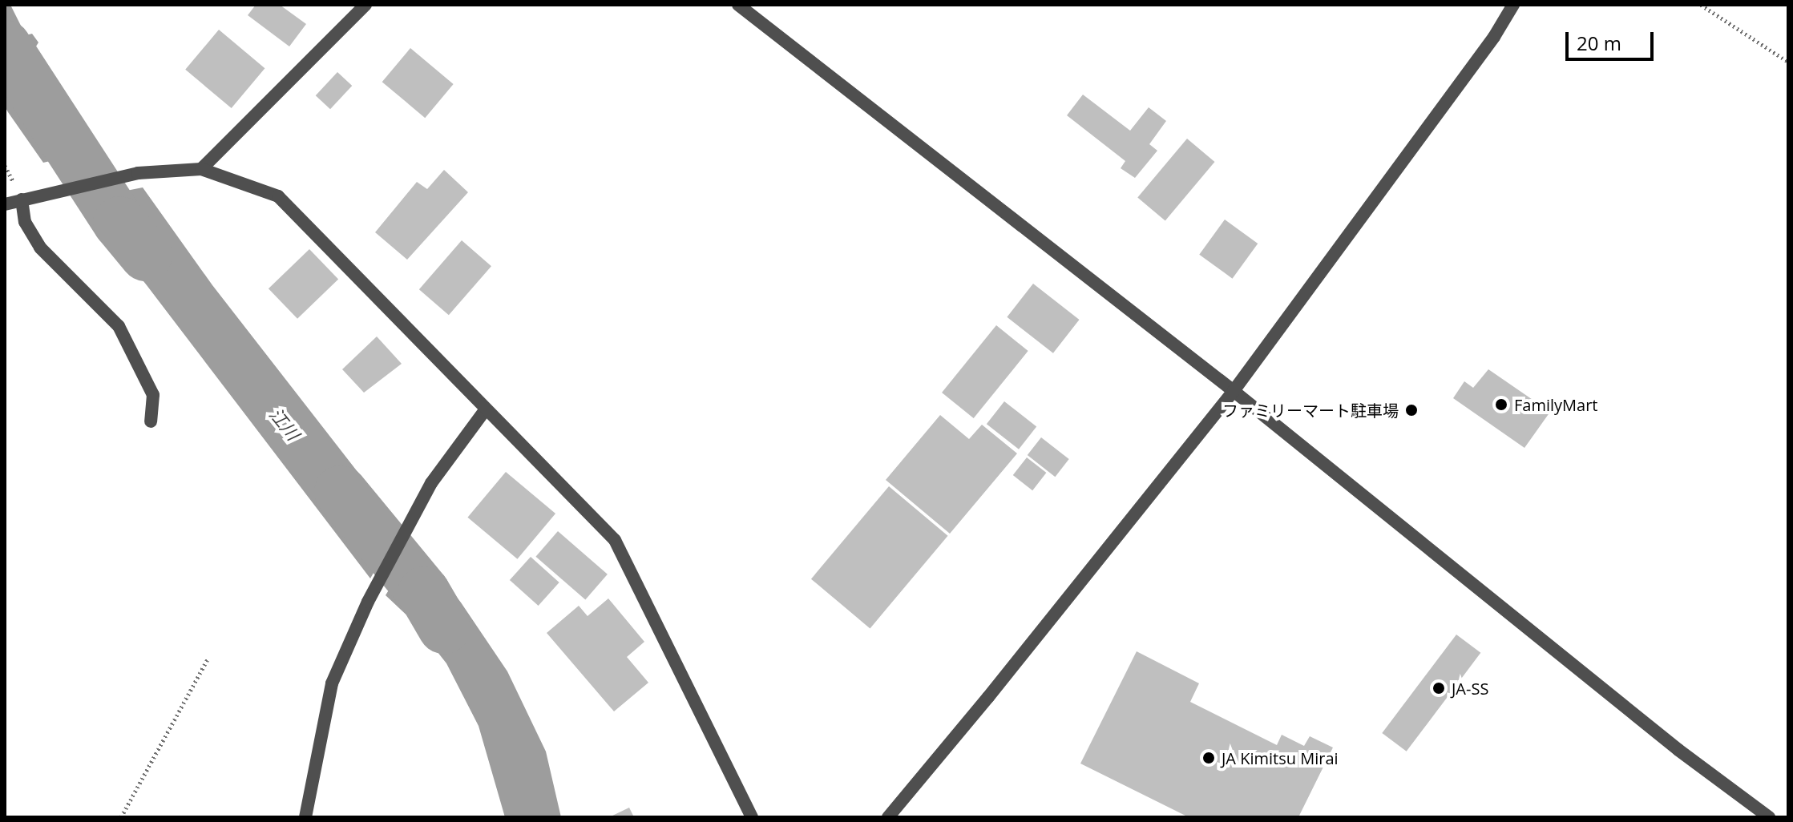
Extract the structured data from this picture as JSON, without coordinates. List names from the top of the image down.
{
  "water": ["江川"],
  "places": [
    "FamilyMart",
    "ファミリーマート駐車場",
    "JA-SS",
    "JA Kimitsu Mirai"
  ],
  "scale_bar": "20 m"
}
